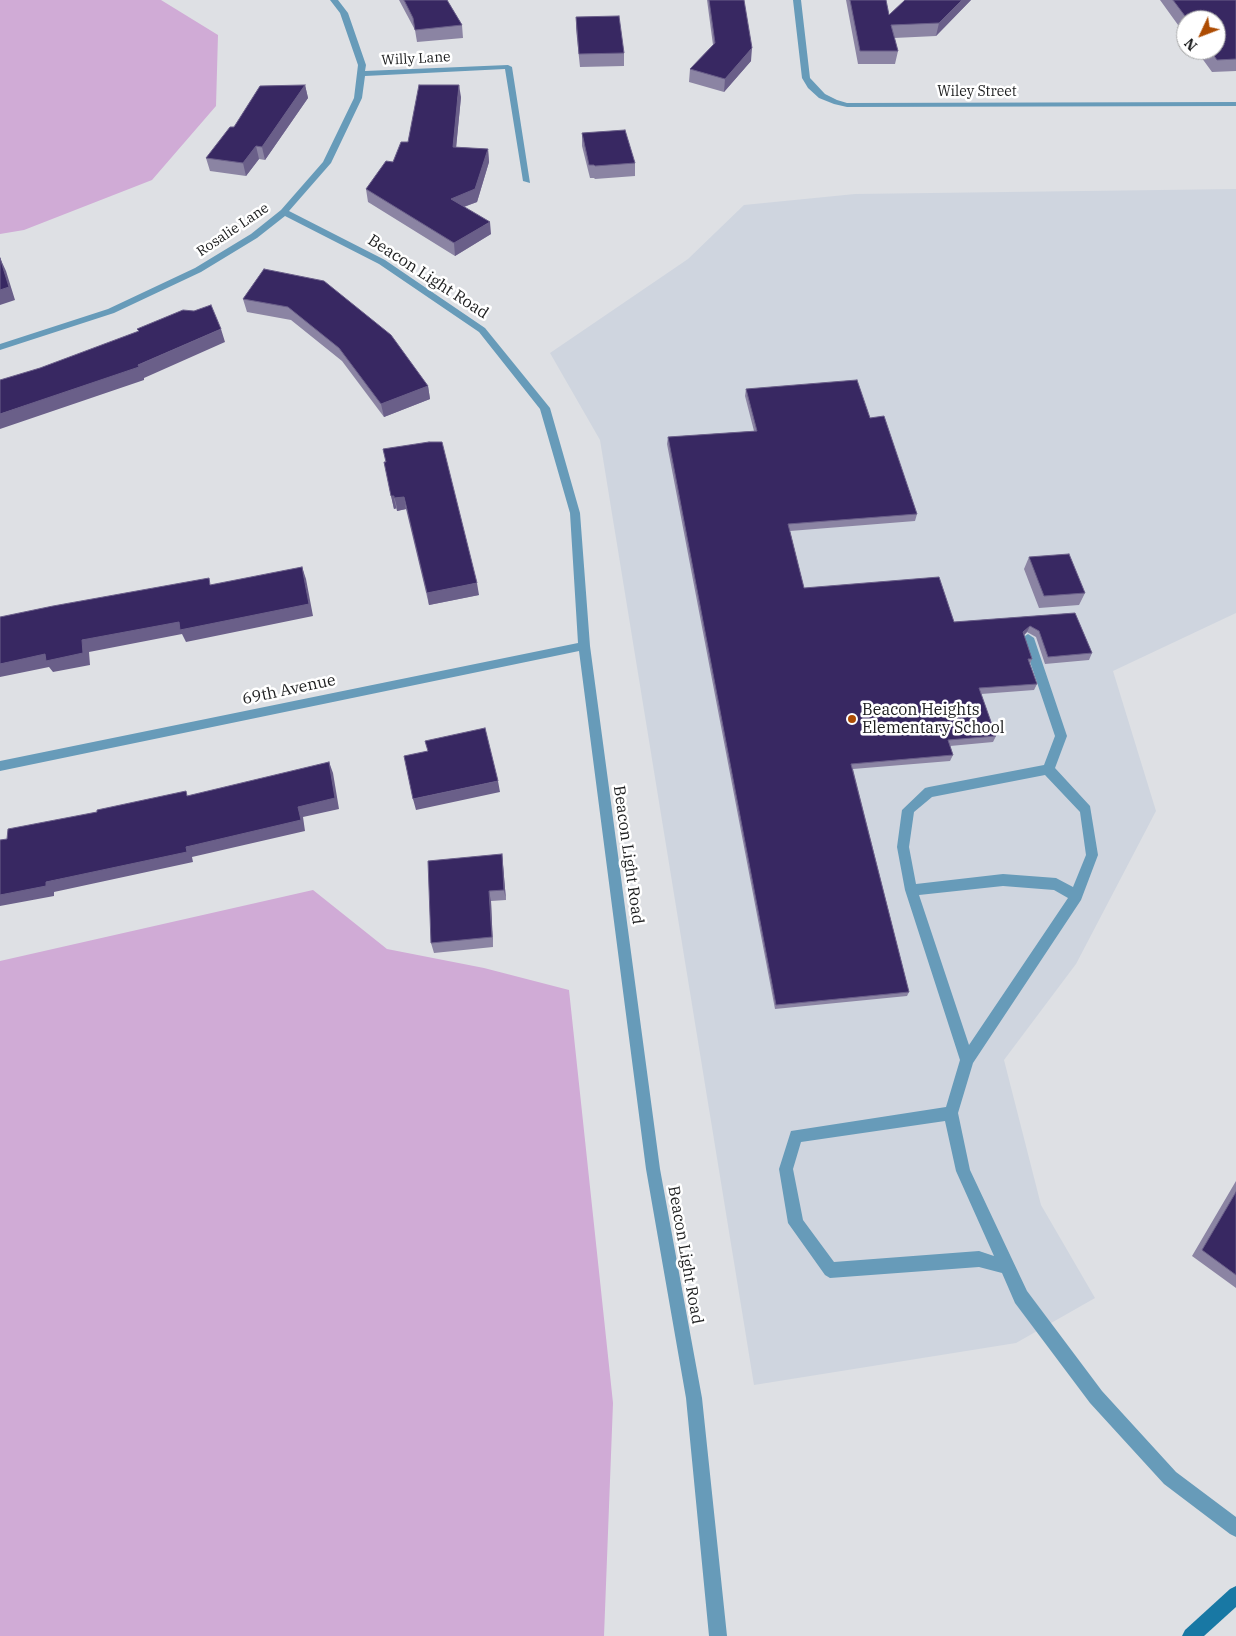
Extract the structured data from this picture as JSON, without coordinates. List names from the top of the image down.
{
  "streets": {
    "street": [
      "Willy Lane",
      "Wiley Street",
      "Rosalie Lane",
      "Beacon Light Road",
      "69th Avenue"
    ]
  },
  "crossings": [
    ["Willy Lane", "Rosalie Lane"],
    ["Rosalie Lane", "Beacon Light Road"],
    ["Beacon Light Road", "69th Avenue"]
  ],
  "places": ["Beacon Heights Elementary School"],
  "north": "bottom left"
}
